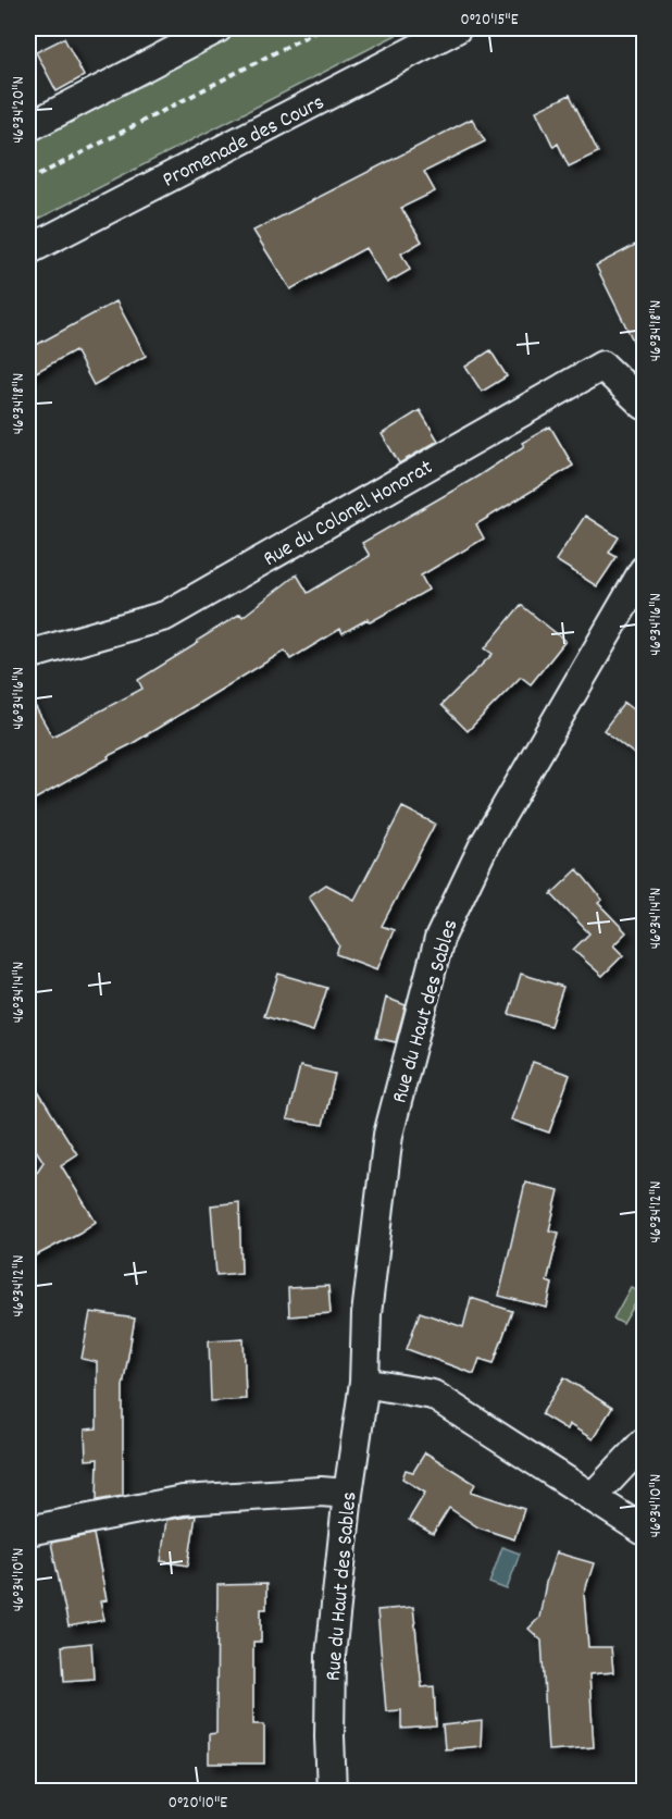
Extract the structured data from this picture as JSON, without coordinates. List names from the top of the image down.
{
  "streets": {
    "street": ["Promenade des Cours", "Rue du Colonel Honorat", "Rue du Haut des Sables"]
  },
  "coordinates": [
    "0°20'15\"E",
    "46°34'20\"N",
    "46°34'18\"N",
    "46°34'16\"N",
    "46°34'14\"N",
    "46°34'12\"N",
    "46°34'10\"N",
    "0°20'10\"E"
  ]
}
